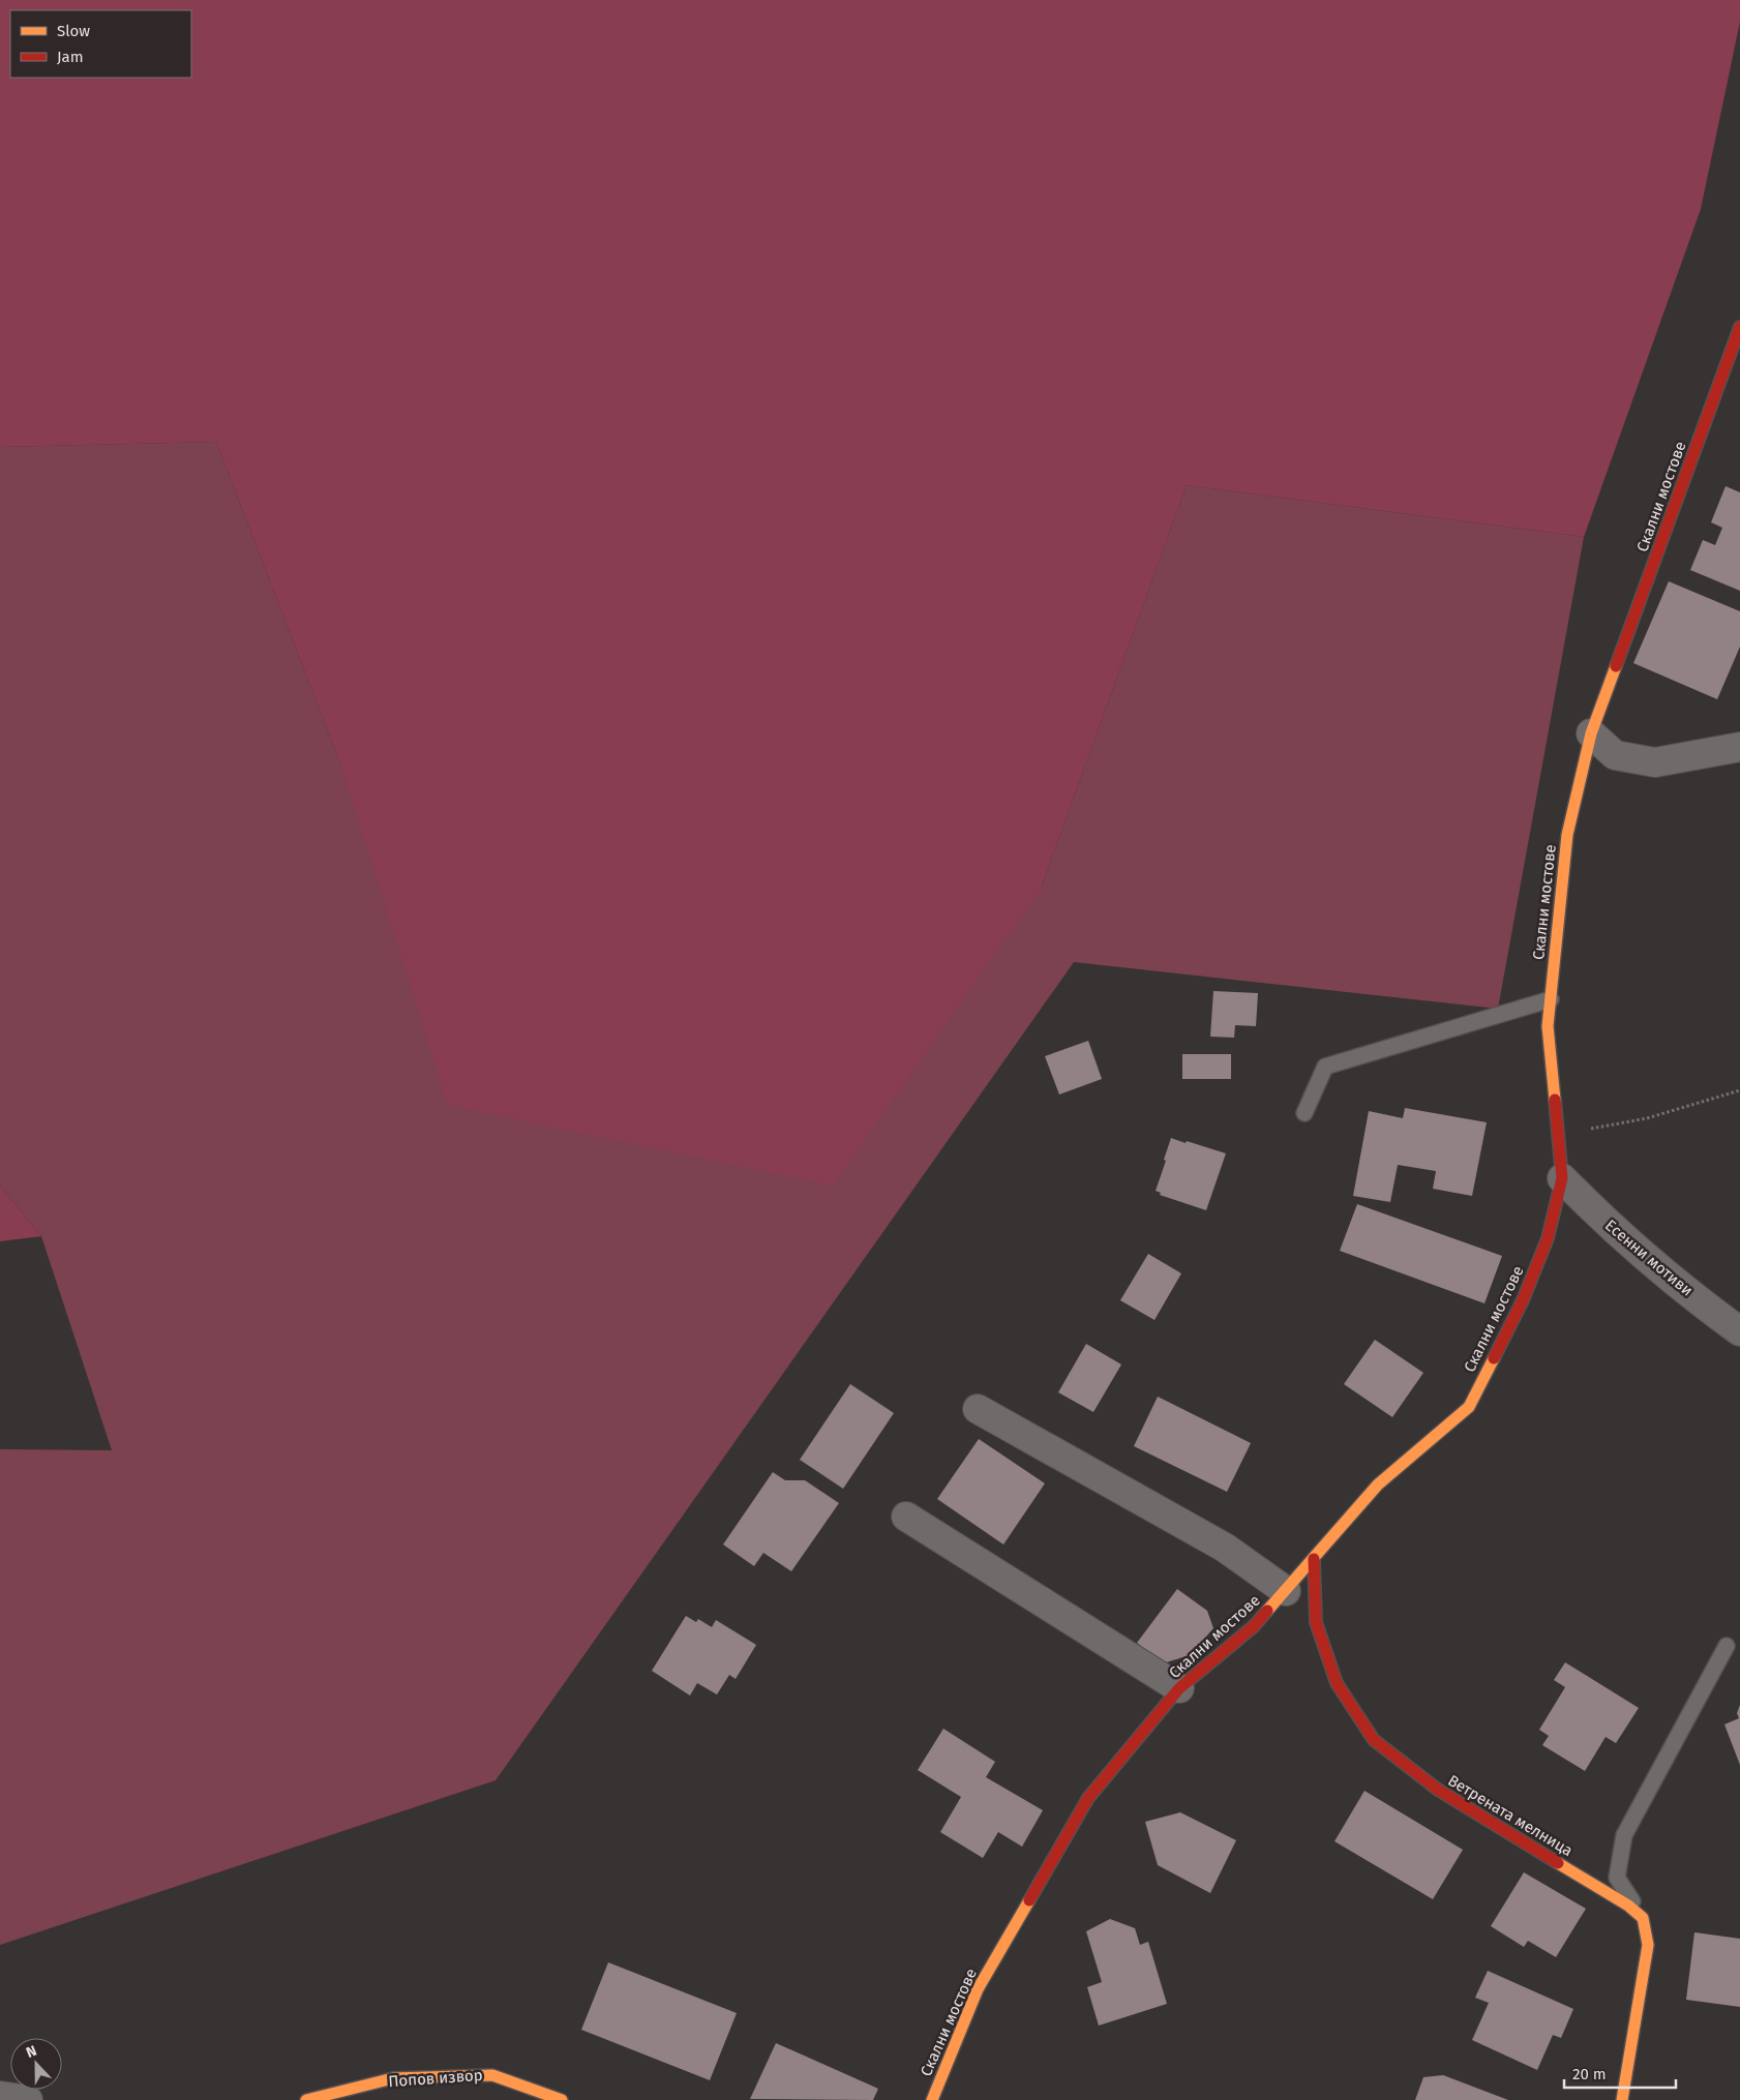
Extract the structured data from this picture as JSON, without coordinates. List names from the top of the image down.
{
  "streets": {
    "street": [
      "Скални мостове",
      "Есенни мотиви",
      "Ветрената мелница",
      "Попов извор"
    ]
  },
  "crossings": [
    ["Скални мостове", "Есенни мотиви"],
    ["Скални мостове", "Ветрената мелница"]
  ],
  "legend": ["Slow", "Jam"],
  "scale_bar": "20 m",
  "north": "top"
}
